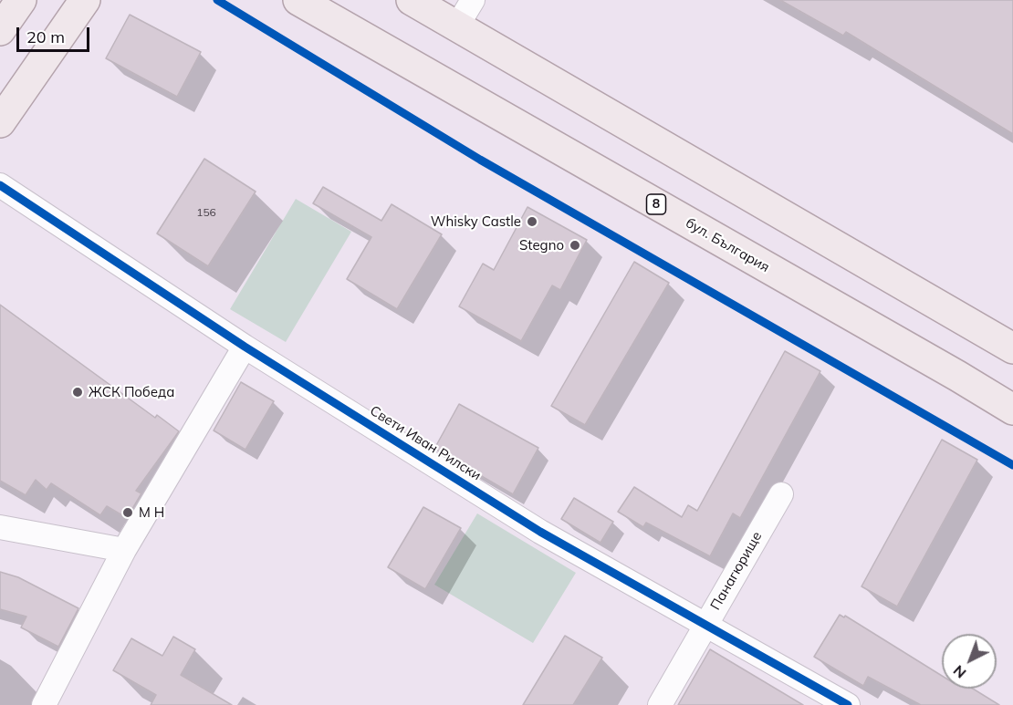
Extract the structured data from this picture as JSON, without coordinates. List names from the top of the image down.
{
  "streets": {
    "main road": ["8", "бул. България"],
    "street": ["Свети Иван Рилски", "Панагюрище"]
  },
  "crossings": [
    ["Свети Иван Рилски", "Панагюрище"]
  ],
  "places": [
    "Whisky Castle",
    "Stegno",
    "ЖСК Победа",
    "М Н"
  ],
  "house_numbers": ["156"],
  "scale_bar": "20 m",
  "north": "bottom left"
}
